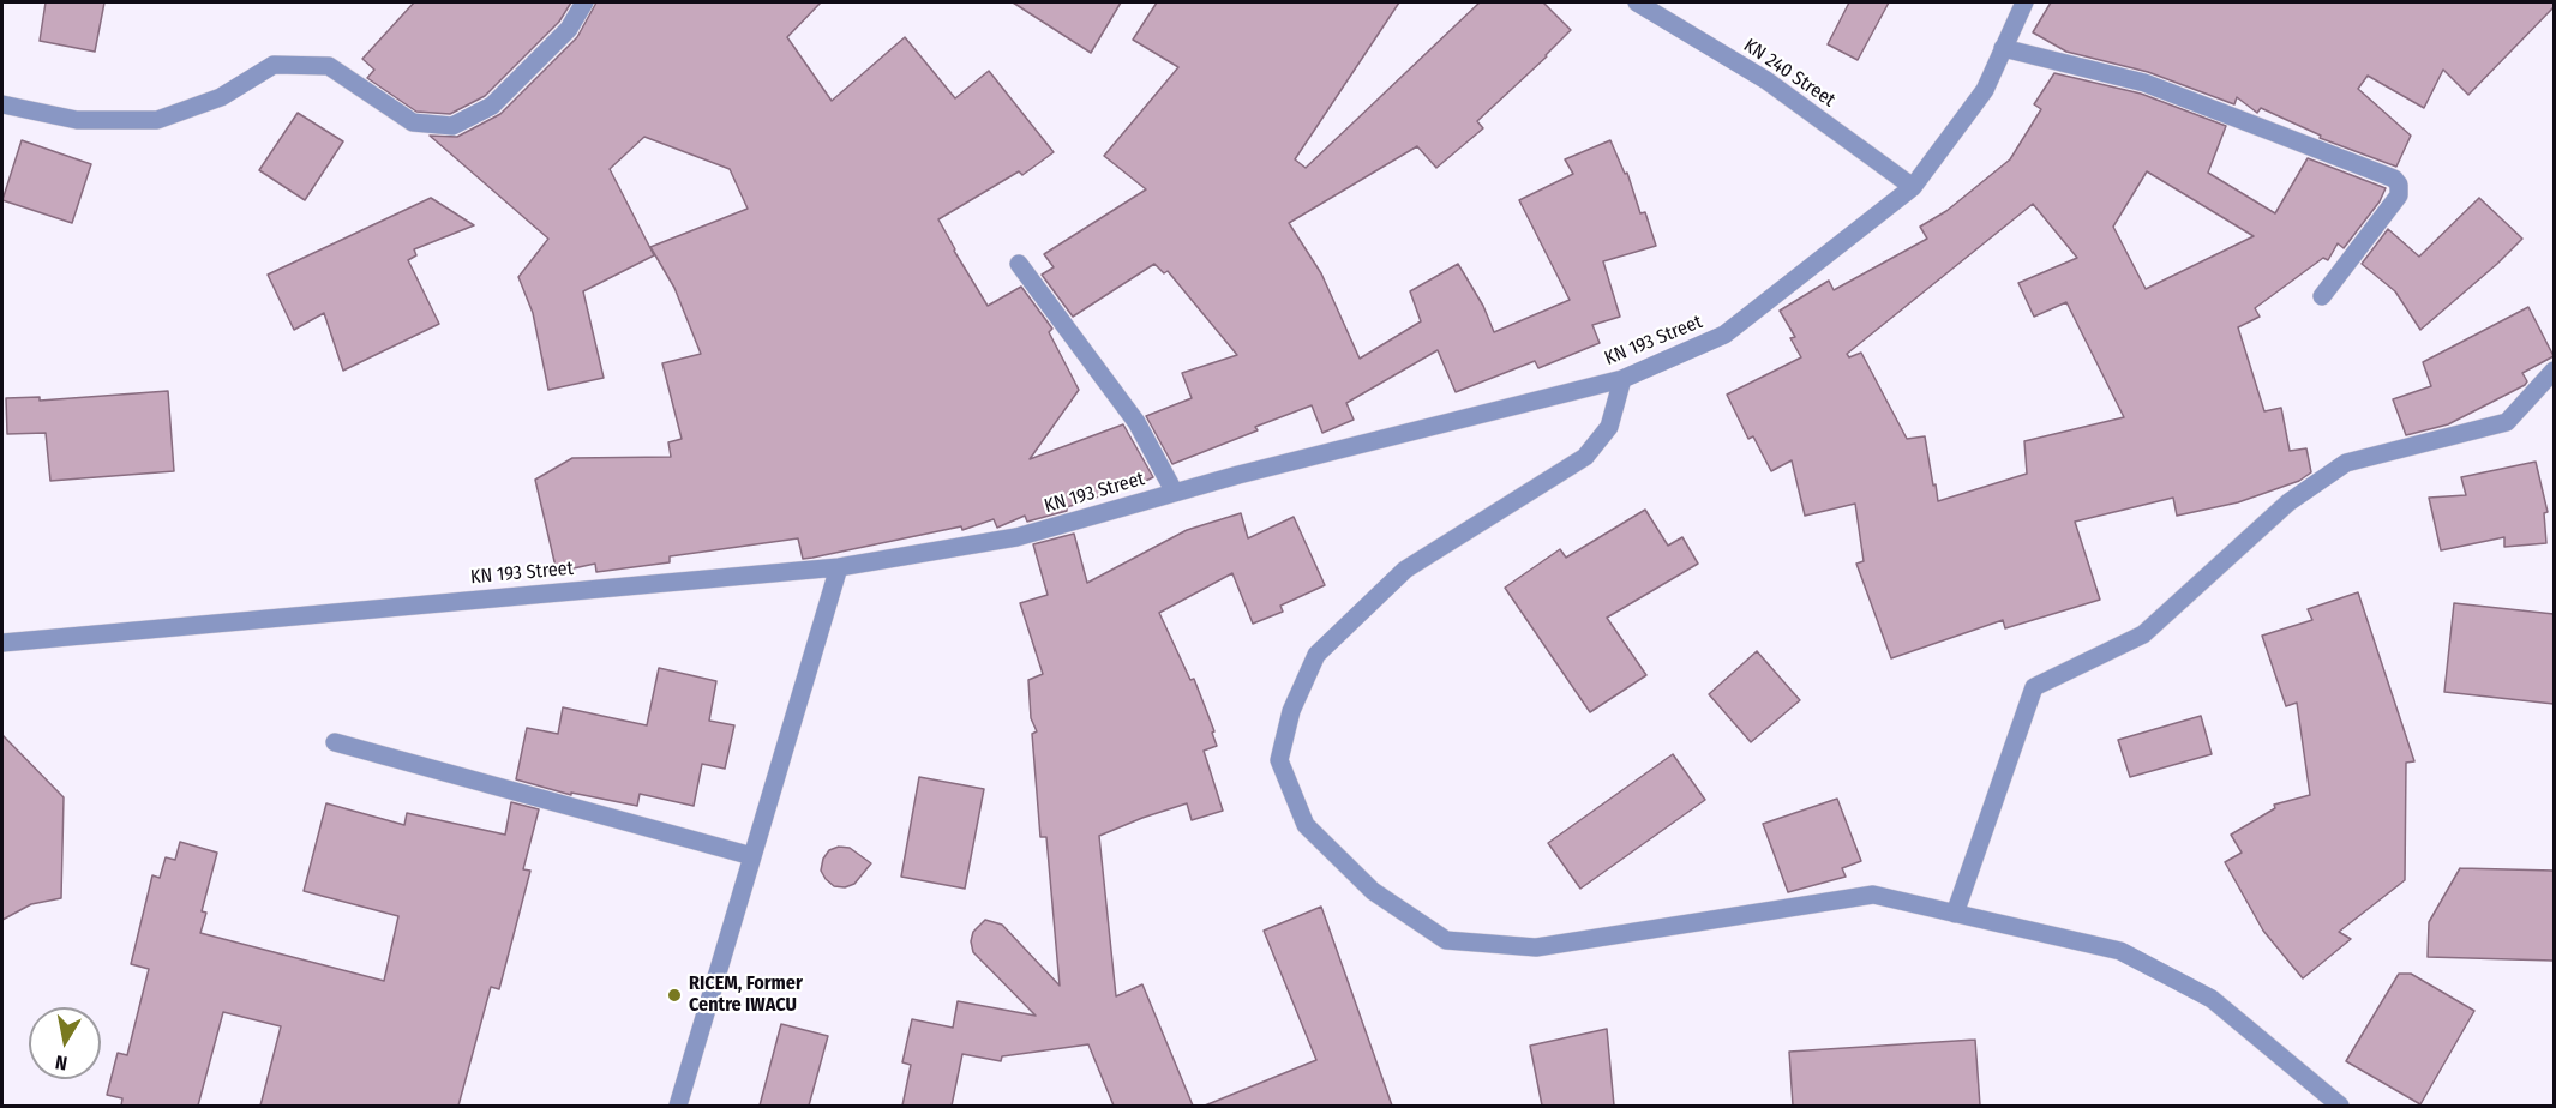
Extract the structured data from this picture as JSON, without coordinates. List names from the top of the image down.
{
  "streets": {
    "street": ["KN 240 Street", "KN 193 Street"]
  },
  "crossings": [
    ["KN 240 Street", "KN 193 Street"]
  ],
  "places": ["RICEM, Former Centre IWACU"],
  "north": "bottom"
}
